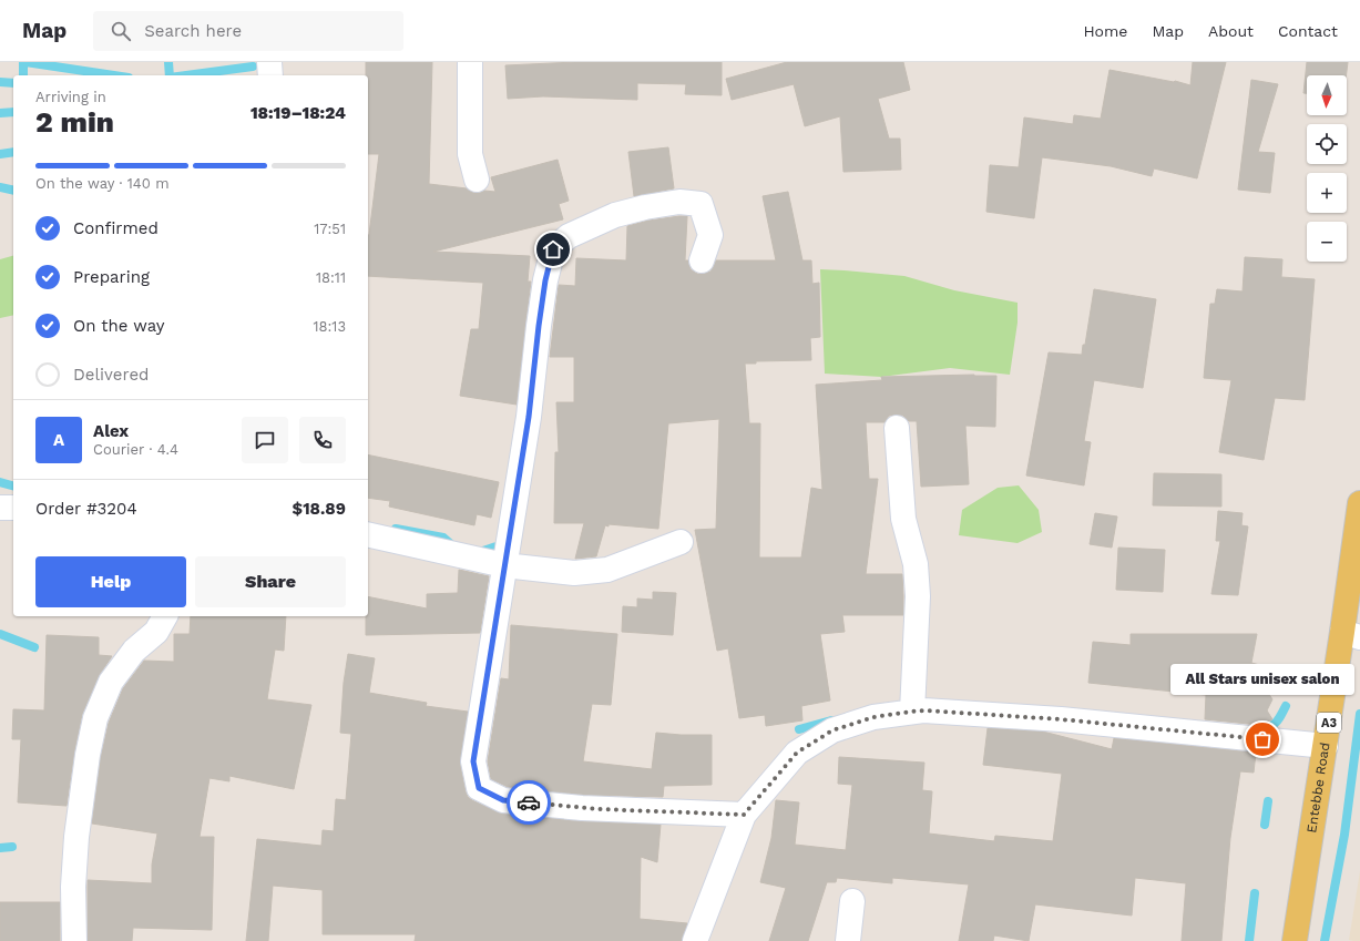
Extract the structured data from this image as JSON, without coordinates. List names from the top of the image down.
{
  "streets": {
    "main road": ["A3", "Entebbe Road"]
  },
  "places": ["All Stars unisex salon"],
  "north": "bottom",
  "page": {
    "header": "Map",
    "search": "Search here",
    "nav": [
      "Home",
      "Map",
      "About",
      "Contact"
    ],
    "map_buttons": ["+", "−"],
    "heading": ["2 min", "Arriving in", "18:19–18:24"],
    "panel": [
      "Alex",
      "Courier · 4.4",
      "Order #3204",
      "$18.89"
    ],
    "bar": "On the way · 140 m",
    "list": [
      ["Confirmed", "17:51"],
      ["Preparing", "18:11"],
      ["On the way", "18:13"],
      "Delivered"
    ],
    "round": "A",
    "buttons": ["Help", "Share"],
    "bubble": "All Stars unisex salon"
  }
}
